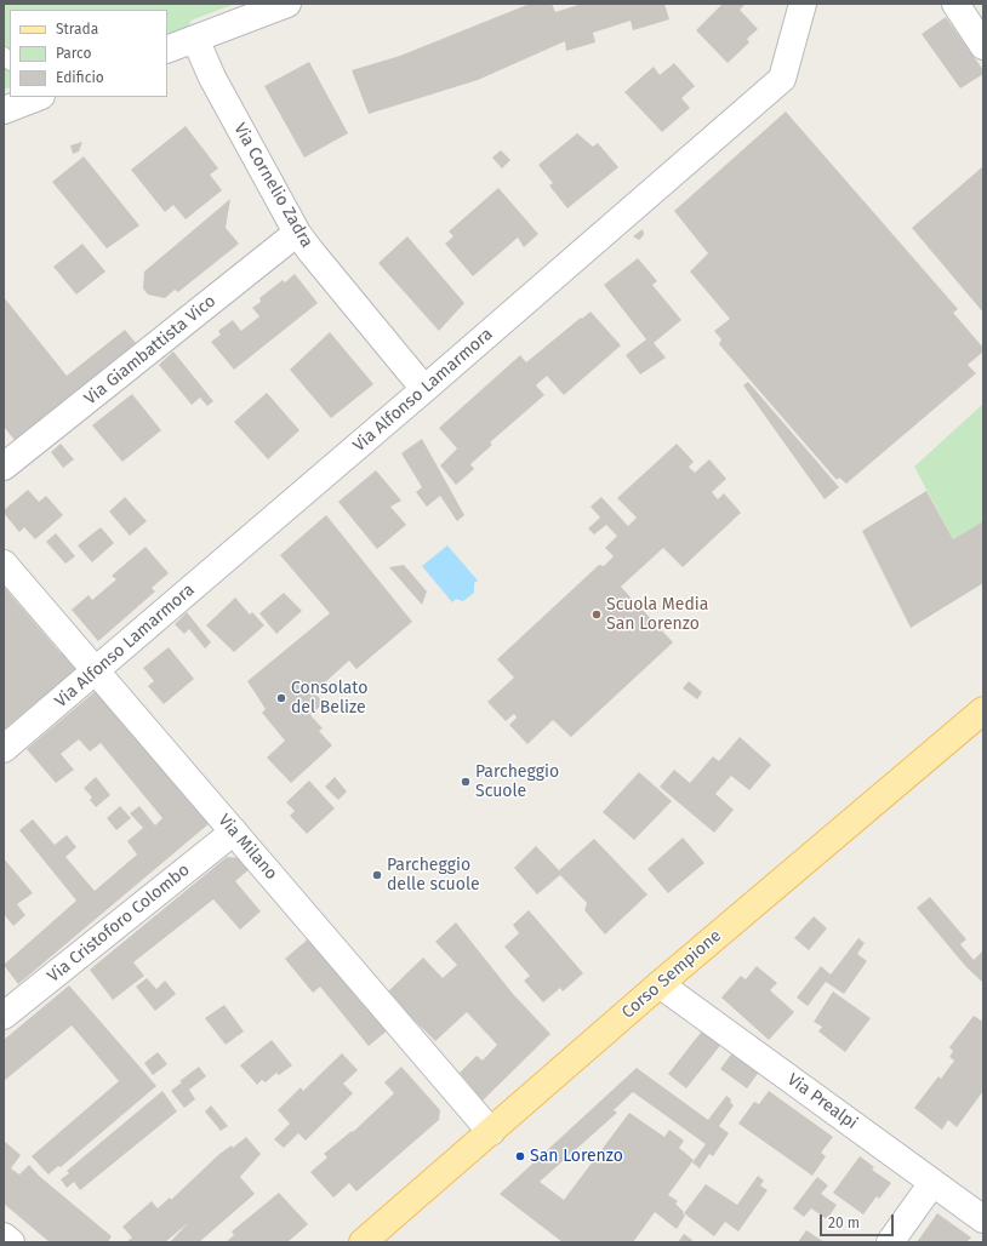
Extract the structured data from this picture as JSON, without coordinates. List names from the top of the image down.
{
  "streets": {
    "main road": ["Corso Sempione"],
    "street": [
      "Via Cornelio Zadra",
      "Via Giambattista Vico",
      "Via Alfonso Lamarmora",
      "Via Milano",
      "Via Cristoforo Colombo",
      "Via Prealpi"
    ]
  },
  "crossings": [
    ["Via Cornelio Zadra", "Via Giambattista Vico"],
    ["Via Cornelio Zadra", "Via Alfonso Lamarmora"],
    ["Via Alfonso Lamarmora", "Via Milano"],
    ["Via Milano", "Via Cristoforo Colombo"],
    ["Via Milano", "Corso Sempione"],
    ["Corso Sempione", "Via Prealpi"]
  ],
  "places": [
    "Scuola Media San Lorenzo",
    "Consolato del Belize",
    "Parcheggio Scuole",
    "Parcheggio delle scuole",
    "San Lorenzo"
  ],
  "legend": ["Strada", "Parco", "Edificio"],
  "scale_bar": "20 m"
}
